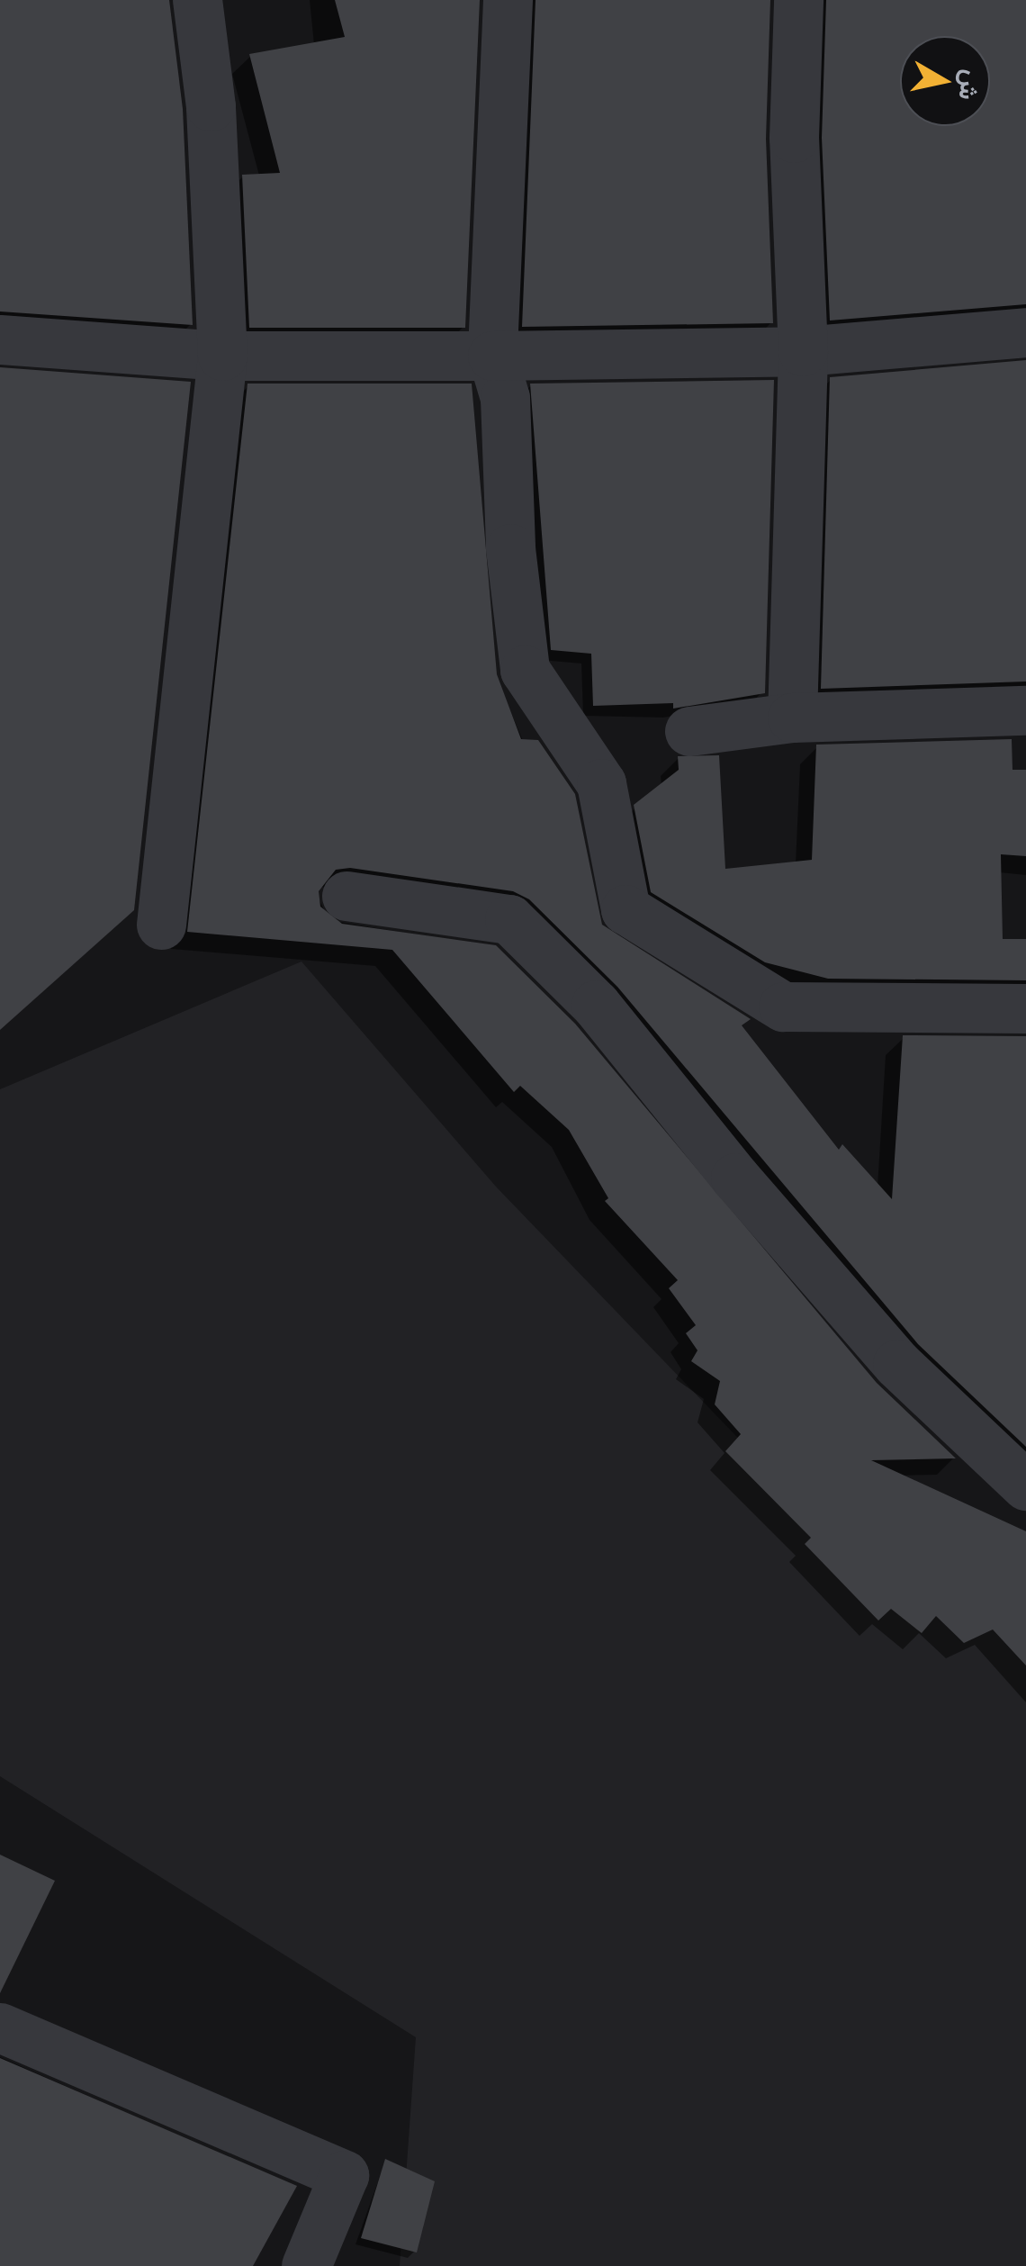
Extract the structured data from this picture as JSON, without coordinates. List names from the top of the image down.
{
  "north": "right"
}
